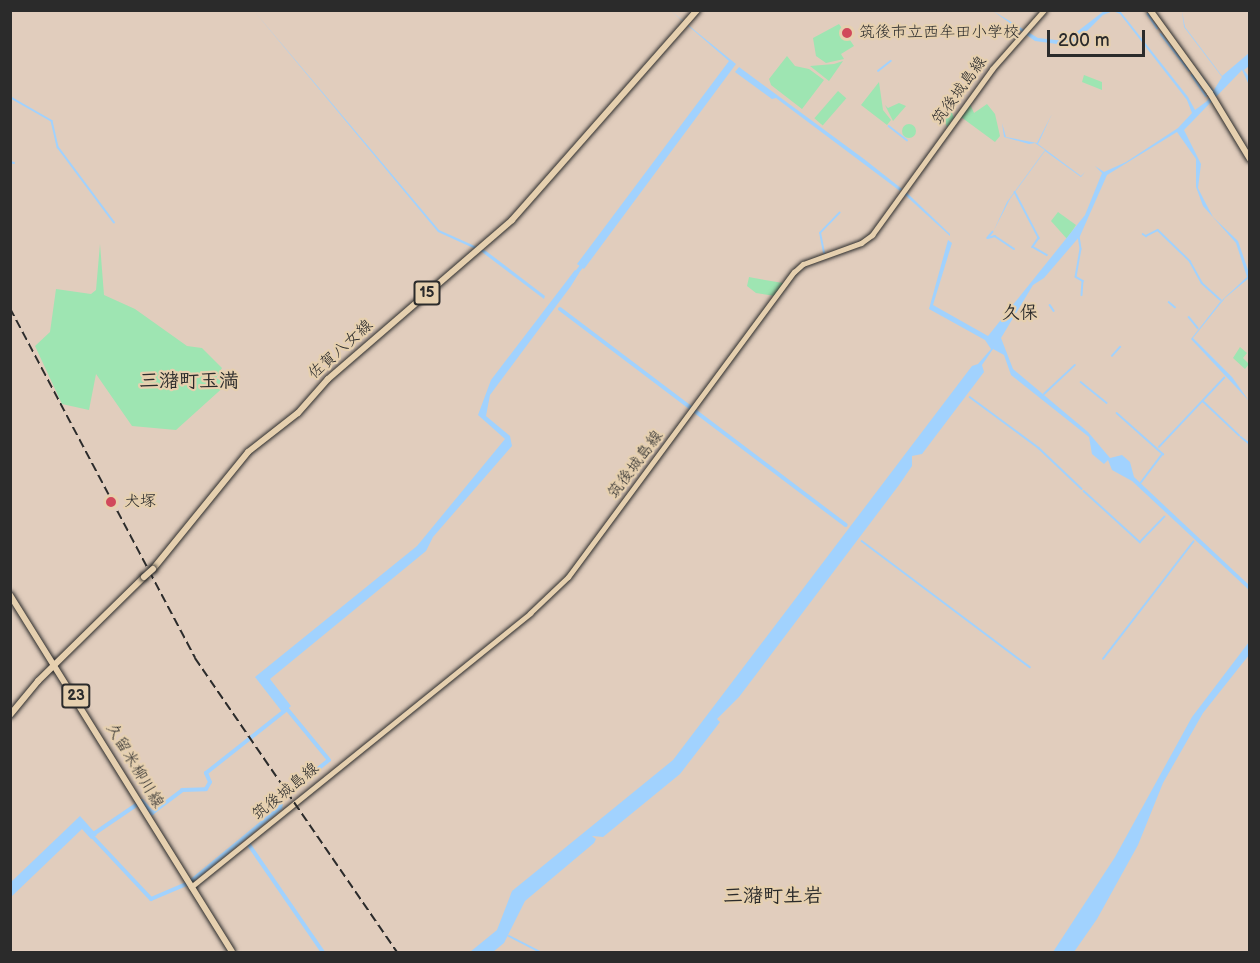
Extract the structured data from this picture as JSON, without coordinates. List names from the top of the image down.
{
  "streets": {
    "main road": [
      "筑後城島線",
      "15",
      "佐賀八女線",
      "23",
      "久留米柳川線"
    ]
  },
  "crossings": [
    ["筑後城島線", "久留米柳川線"],
    ["佐賀八女線", "久留米柳川線"]
  ],
  "districts": ["久保", "三潴町玉満", "三潴町生岩"],
  "places": ["筑後市立西牟田小学校", "犬塚"],
  "scale_bar": "200 m"
}
